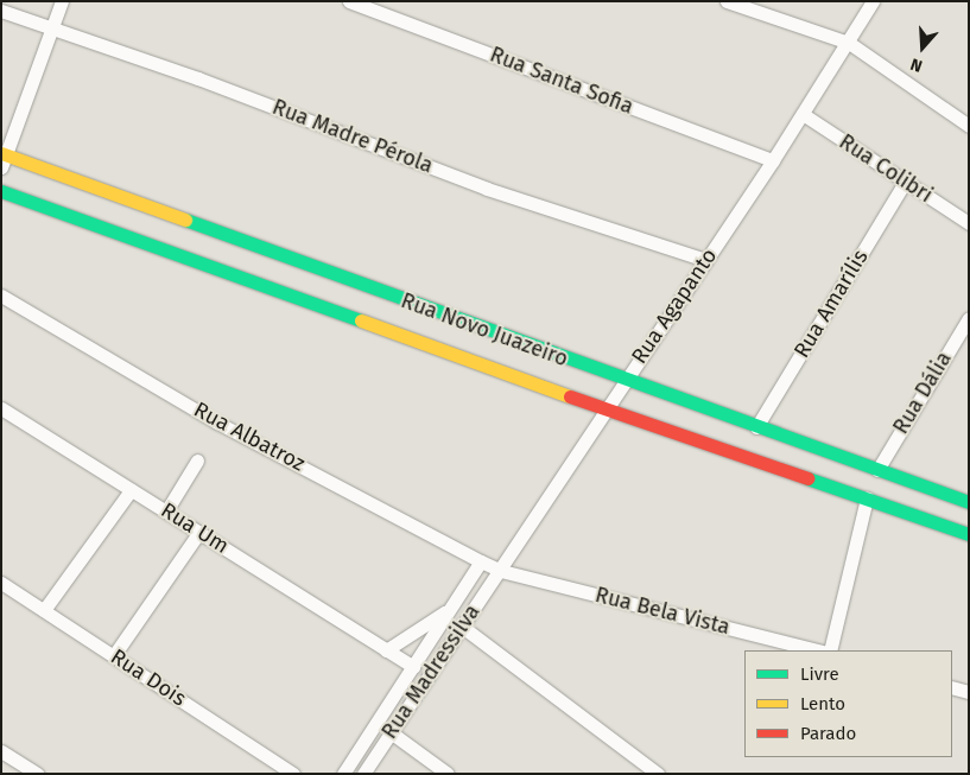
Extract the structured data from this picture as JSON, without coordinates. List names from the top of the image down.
{
  "streets": {
    "street": [
      "Rua Santa Sofia",
      "Rua Madre Pérola",
      "Rua Colibri",
      "Rua Amarílis",
      "Rua Agapanto",
      "Rua Novo Juazeiro",
      "Rua Dália",
      "Rua Albatroz",
      "Rua Um",
      "Rua Bela Vista",
      "Rua Madressilva",
      "Rua Dois"
    ]
  },
  "crossings": [
    ["Rua Santa Sofia", "Rua Agapanto"],
    ["Rua Madre Pérola", "Rua Agapanto"],
    ["Rua Colibri", "Rua Amarílis"],
    ["Rua Colibri", "Rua Agapanto"],
    ["Rua Amarílis", "Rua Novo Juazeiro"],
    ["Rua Agapanto", "Rua Novo Juazeiro"],
    ["Rua Agapanto", "Rua Albatroz"],
    ["Rua Agapanto", "Rua Bela Vista"],
    ["Rua Agapanto", "Rua Madressilva"],
    ["Rua Novo Juazeiro", "Rua Dália"],
    ["Rua Albatroz", "Rua Bela Vista"],
    ["Rua Albatroz", "Rua Madressilva"],
    ["Rua Bela Vista", "Rua Madressilva"]
  ],
  "legend": ["Livre", "Lento", "Parado"],
  "north": "bottom"
}
